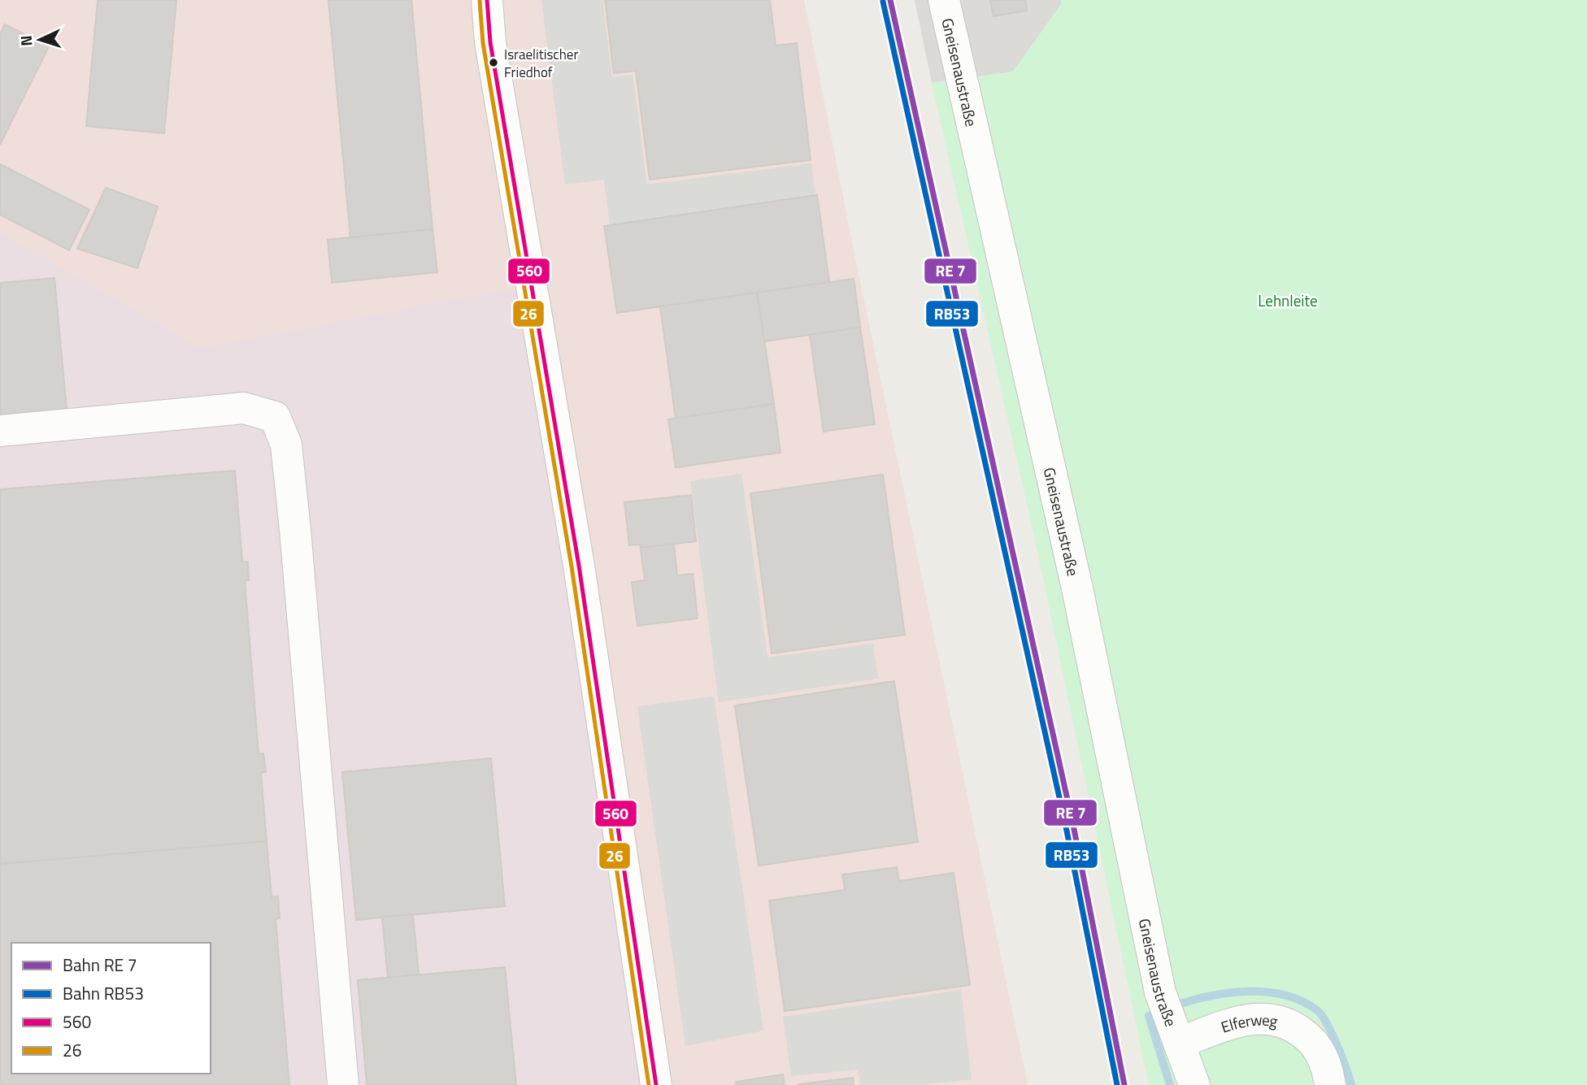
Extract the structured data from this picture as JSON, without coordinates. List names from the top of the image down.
{
  "streets": {
    "street": ["Gneisenaustraße", "Elferweg"]
  },
  "crossings": [
    ["Gneisenaustraße", "Elferweg"]
  ],
  "parks": ["Lehnleite"],
  "places": ["Israelitischer Friedhof"],
  "lines": ["transit line 560", "transit line 26", "rail line RB53"],
  "legend": [
    "Bahn RE 7",
    "Bahn RB53",
    "560",
    "26"
  ],
  "north": "left"
}
